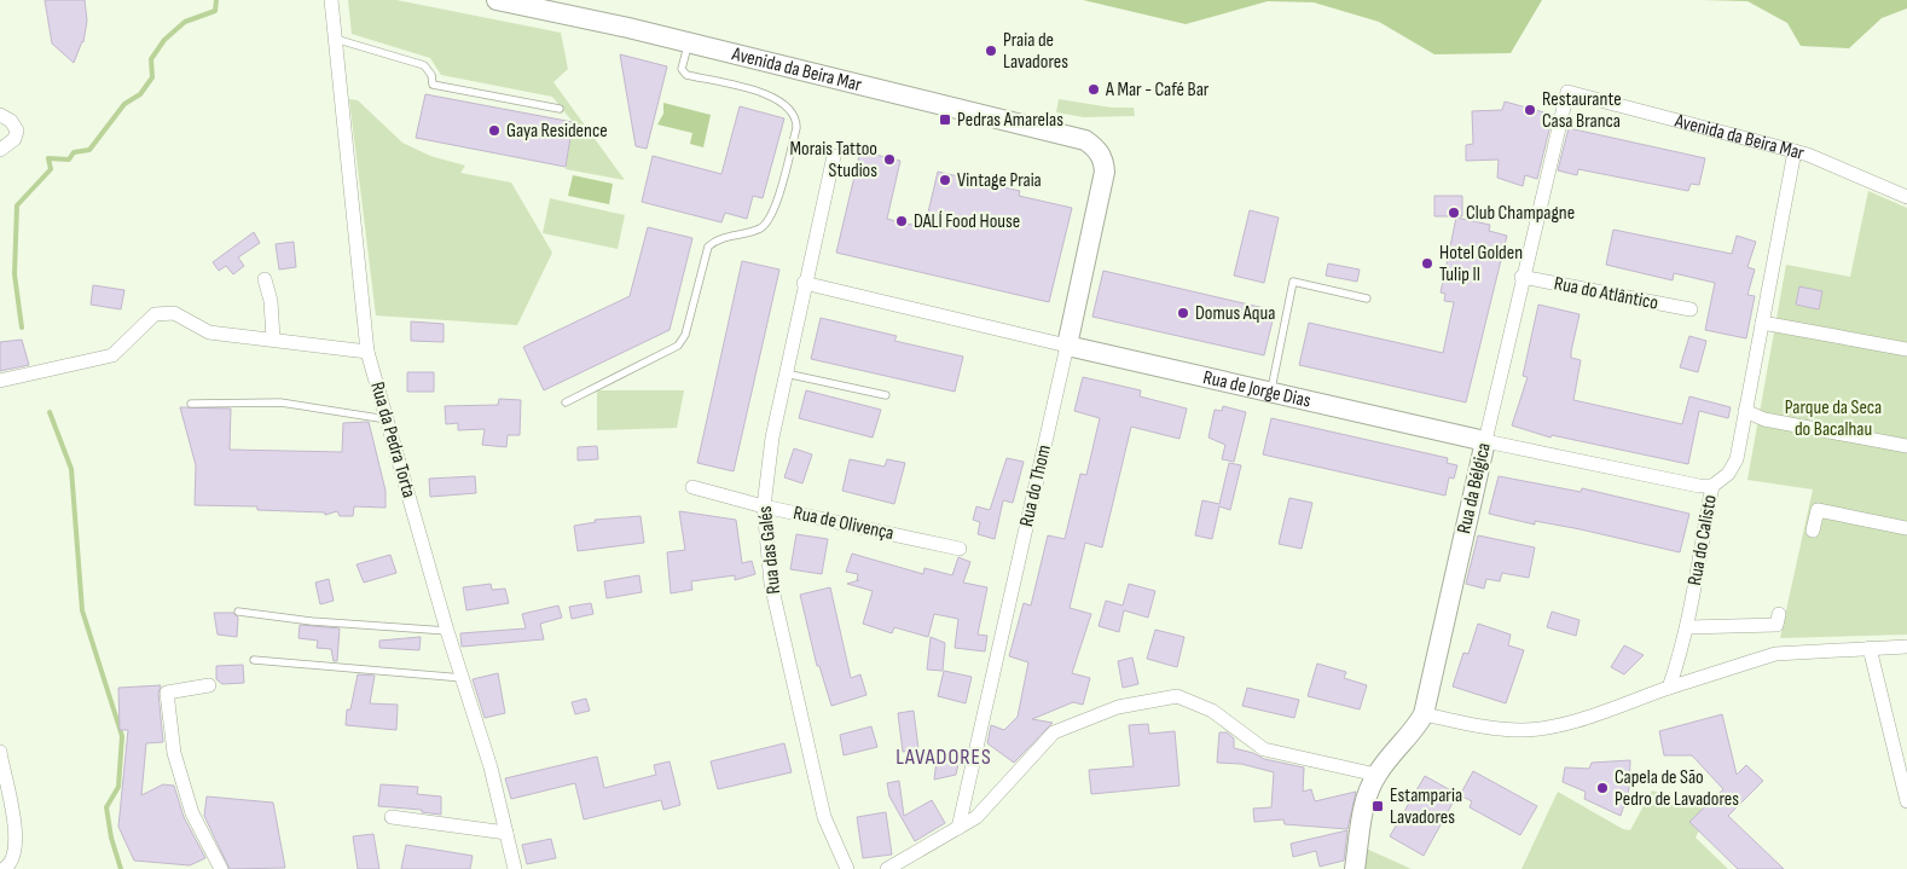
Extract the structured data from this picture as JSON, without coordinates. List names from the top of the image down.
{
  "streets": {
    "main road": [
      "Avenida da Beira Mar",
      "Rua de Jorge Dias",
      "Rua do Thom",
      "Rua da Bélgica"
    ],
    "street": [
      "Rua do Atlântico",
      "Rua da Pedra Torta",
      "Rua de Olivença",
      "Rua do Calisto",
      "Rua das Galés"
    ]
  },
  "crossings": [
    ["Avenida da Beira Mar", "Rua do Thom"],
    ["Avenida da Beira Mar", "Rua da Bélgica"],
    ["Avenida da Beira Mar", "Rua do Calisto"],
    ["Rua do Atlântico", "Rua da Bélgica"],
    ["Rua de Jorge Dias", "Rua do Thom"],
    ["Rua de Jorge Dias", "Rua da Bélgica"],
    ["Rua de Jorge Dias", "Rua do Calisto"],
    ["Rua de Jorge Dias", "Rua das Galés"],
    ["Rua de Olivença", "Rua das Galés"]
  ],
  "districts": ["LAVADORES"],
  "parks": ["Parque da Seca do Bacalhau"],
  "places": {
    "other": [
      "Praia de Lavadores",
      "A Mar - Café Bar",
      "Restaurante Casa Branca",
      "Gaya Residence",
      "Morais Tattoo Studios",
      "Vintage Praia",
      "Club Champagne",
      "DALÍ Food House",
      "Hotel Golden Tulip II",
      "Domus Aqua",
      "Capela de São Pedro de Lavadores"
    ],
    "transit": ["Pedras Amarelas", "Estamparia Lavadores"]
  }
}
